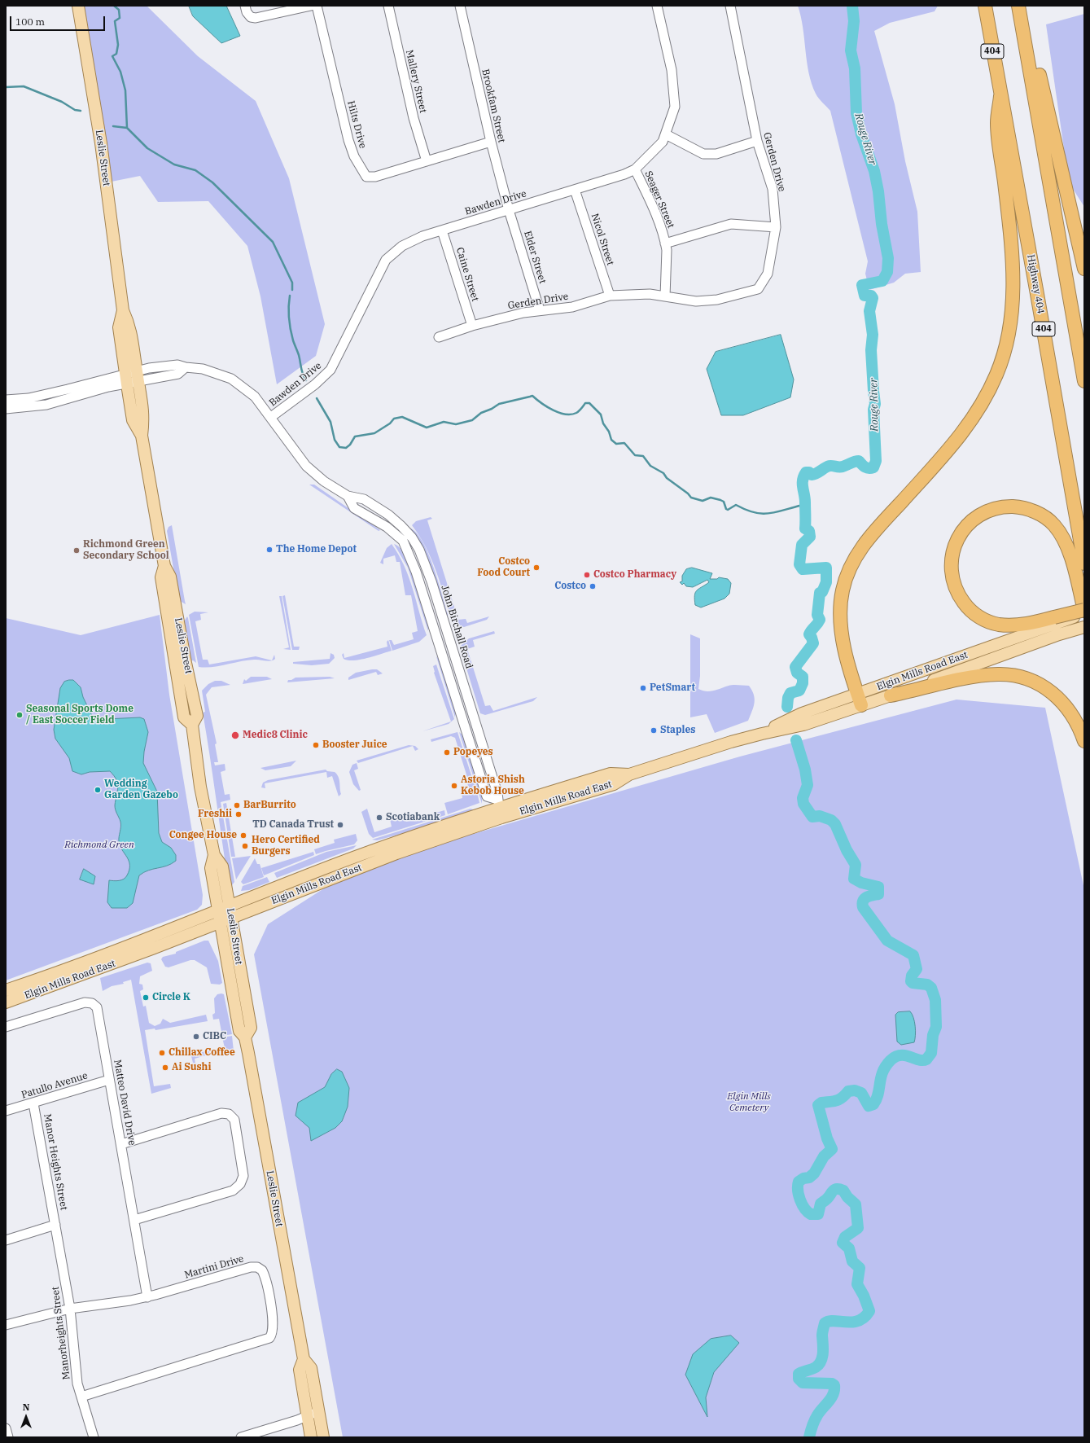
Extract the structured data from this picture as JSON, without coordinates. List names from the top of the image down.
{
  "streets": {
    "highway": ["404", "Highway 404"],
    "main road": ["Leslie Street", "Elgin Mills Road East"],
    "street": [
      "Mallery Street",
      "Brookfam Street",
      "Hilts Drive",
      "Gerden Drive",
      "Seager Street",
      "Bawden Drive",
      "Nicol Street",
      "Elder Street",
      "Caine Street",
      "Patullo Avenue",
      "Matteo David Drive",
      "Manor Heights Street",
      "Martini Drive",
      "Manorheights Street"
    ]
  },
  "crossings": [
    ["Mallery Street", "Hilts Drive"],
    ["Brookfam Street", "Hilts Drive"],
    ["Brookfam Street", "Bawden Drive"],
    ["Brookfam Street", "Elder Street"],
    ["Leslie Street", "Elgin Mills Road East"],
    ["Gerden Drive", "Seager Street"],
    ["Gerden Drive", "Nicol Street"],
    ["Gerden Drive", "Elder Street"],
    ["Gerden Drive", "Caine Street"],
    ["Seager Street", "Bawden Drive"],
    ["Bawden Drive", "Nicol Street"],
    ["Bawden Drive", "Elder Street"],
    ["Bawden Drive", "Caine Street"],
    ["Patullo Avenue", "Matteo David Drive"],
    ["Patullo Avenue", "Manor Heights Street"],
    ["Matteo David Drive", "Martini Drive"],
    ["Manor Heights Street", "Manorheights Street"],
    ["Martini Drive", "Manorheights Street"]
  ],
  "water": ["Rouge River"],
  "parks": ["Richmond Green", "Elgin Mills Cemetery"],
  "places": [
    "The Home Depot",
    "Richmond Green Secondary School",
    "Costco Food Court",
    "Costco Pharmacy",
    "Costco",
    "PetSmart",
    "Seasonal Sports Dome / East Soccer Field",
    "Staples",
    "Medic8 Clinic",
    "Booster Juice",
    "Popeyes",
    "Astoria Shish Kebob House",
    "Wedding Garden Gazebo",
    "BarBurrito",
    "Freshii",
    "Scotiabank",
    "TD Canada Trust",
    "Congee House",
    "Hero Certified Burgers",
    "Circle K",
    "CIBC",
    "Chillax Coffee",
    "Ai Sushi"
  ],
  "scale_bar": "100 m",
  "north": "top"
}
